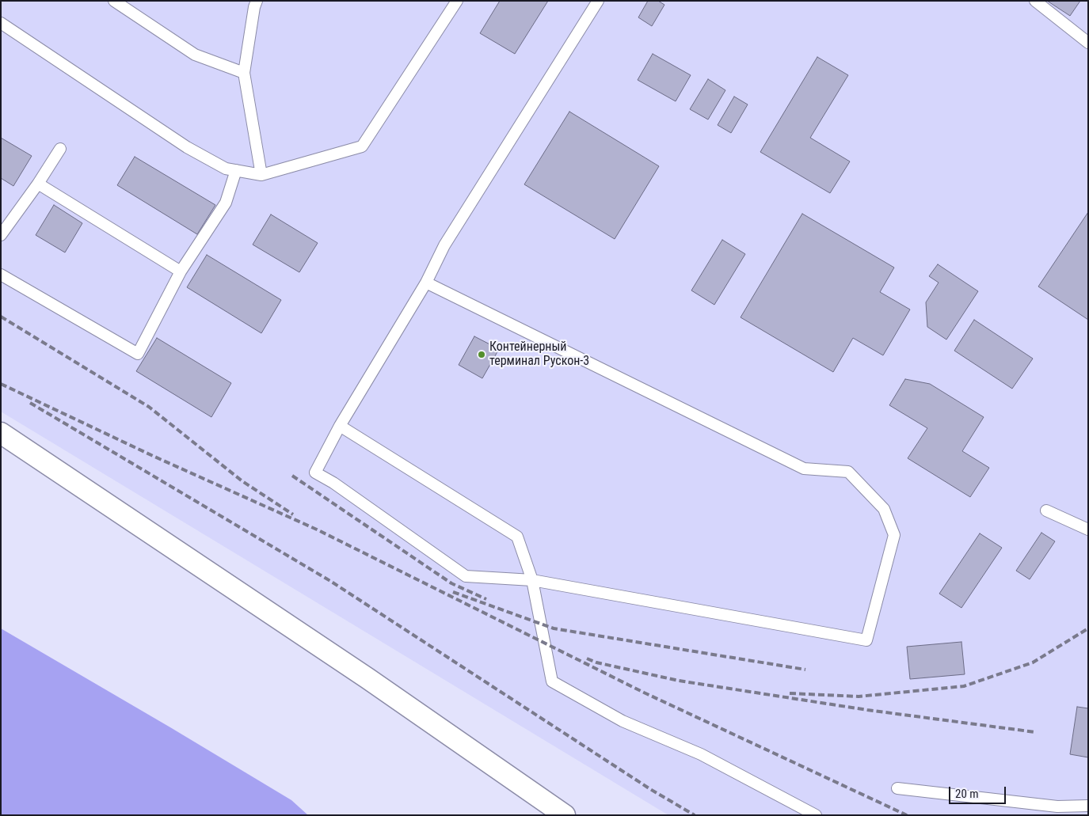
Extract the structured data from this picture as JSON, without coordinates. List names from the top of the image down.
{
  "places": ["Контейнерный терминал Рускон-3"],
  "scale_bar": "20 m"
}
